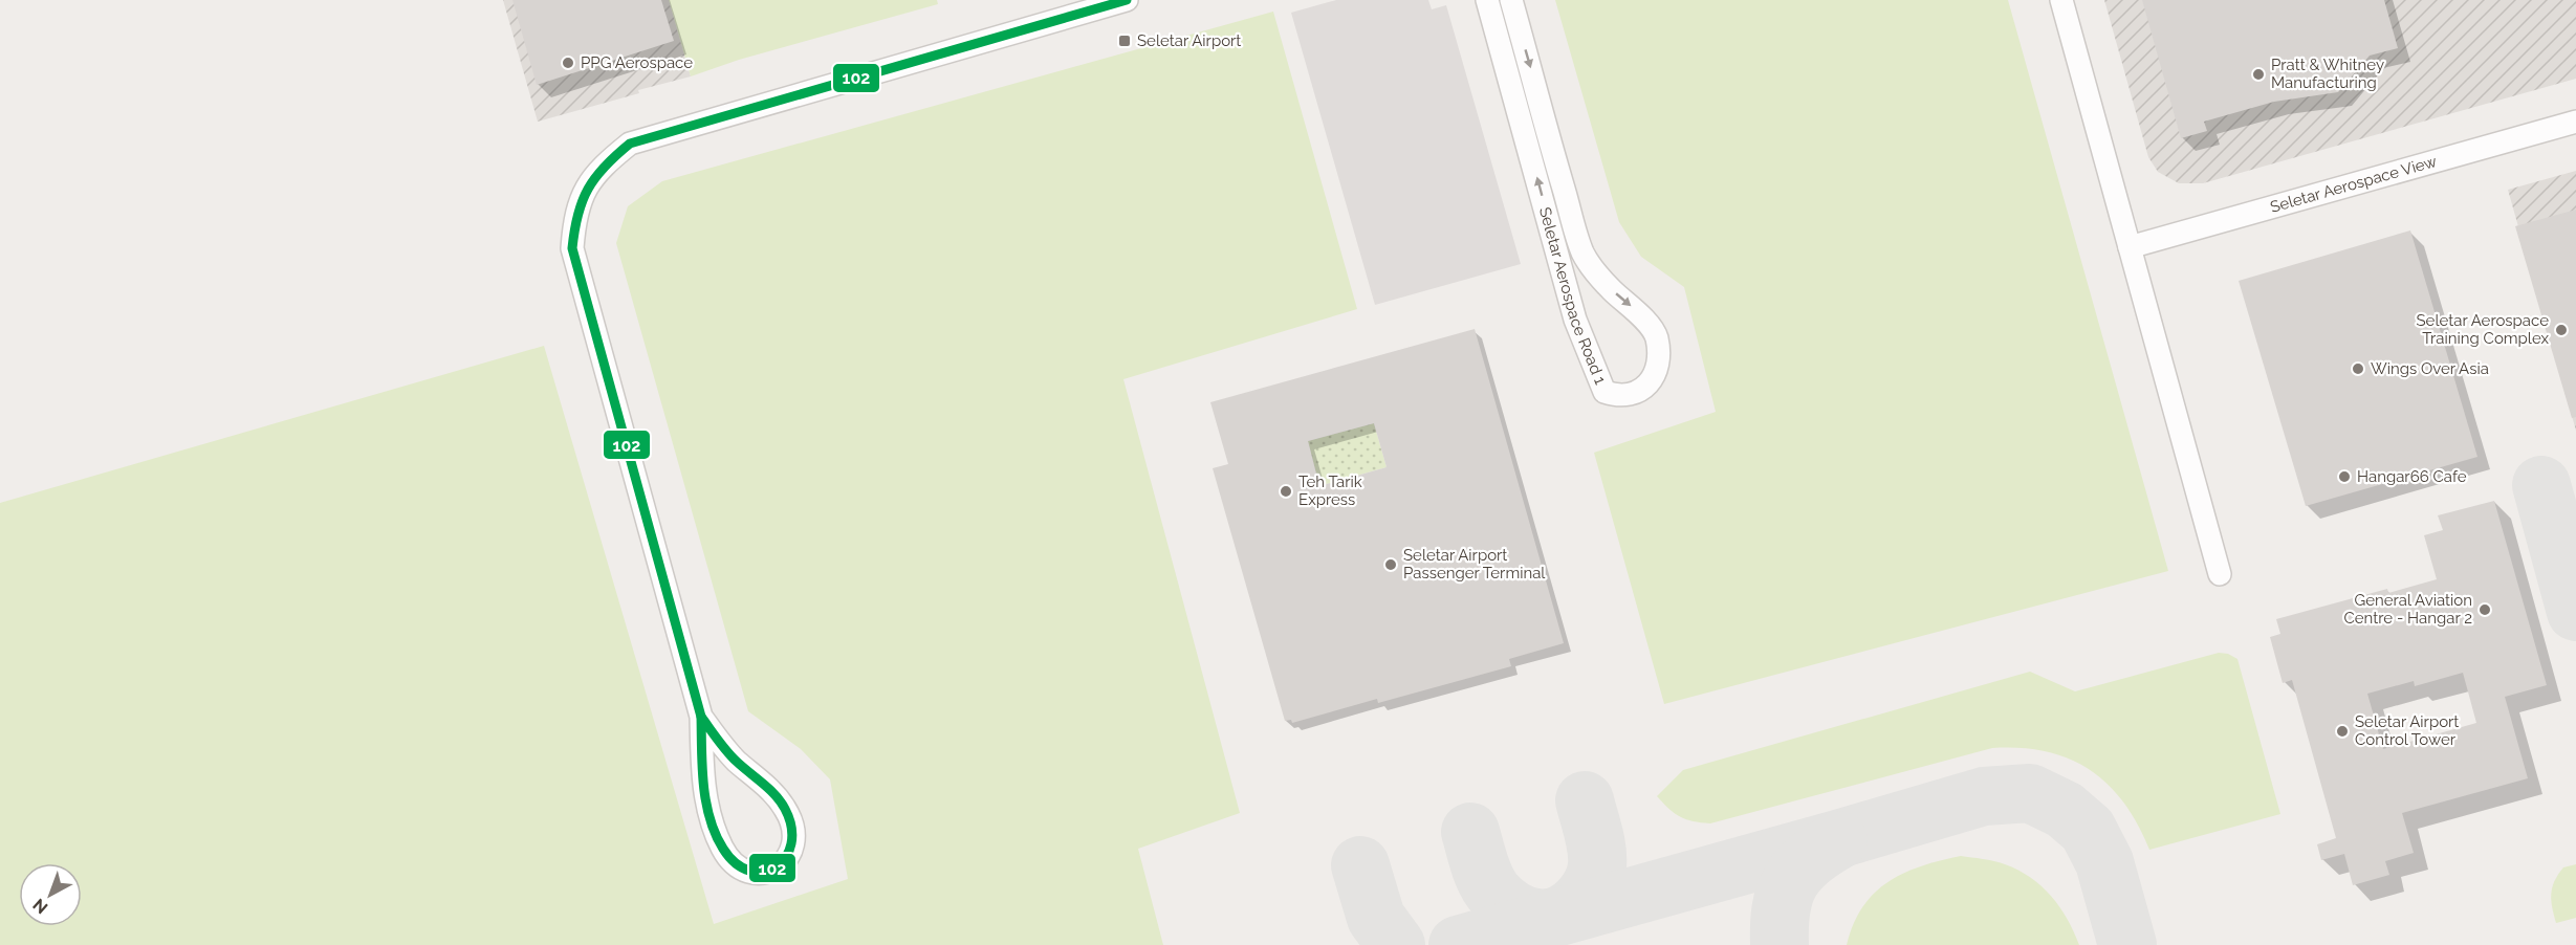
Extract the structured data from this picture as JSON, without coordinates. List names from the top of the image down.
{
  "streets": {
    "street": ["Seletar Aerospace View", "Seletar Aerospace Road 1"]
  },
  "places": {
    "transit": ["Seletar Airport"],
    "other": [
      "PPG Aerospace",
      "Pratt & Whitney Manufacturing",
      "Seletar Aerospace Training Complex",
      "Wings Over Asia",
      "Hangar66 Cafe",
      "Teh Tarik Express",
      "Seletar Airport Passenger Terminal",
      "General Aviation Centre - Hangar 2",
      "Seletar Airport Control Tower"
    ]
  },
  "lines": ["transit line 102"],
  "north": "bottom left"
}
